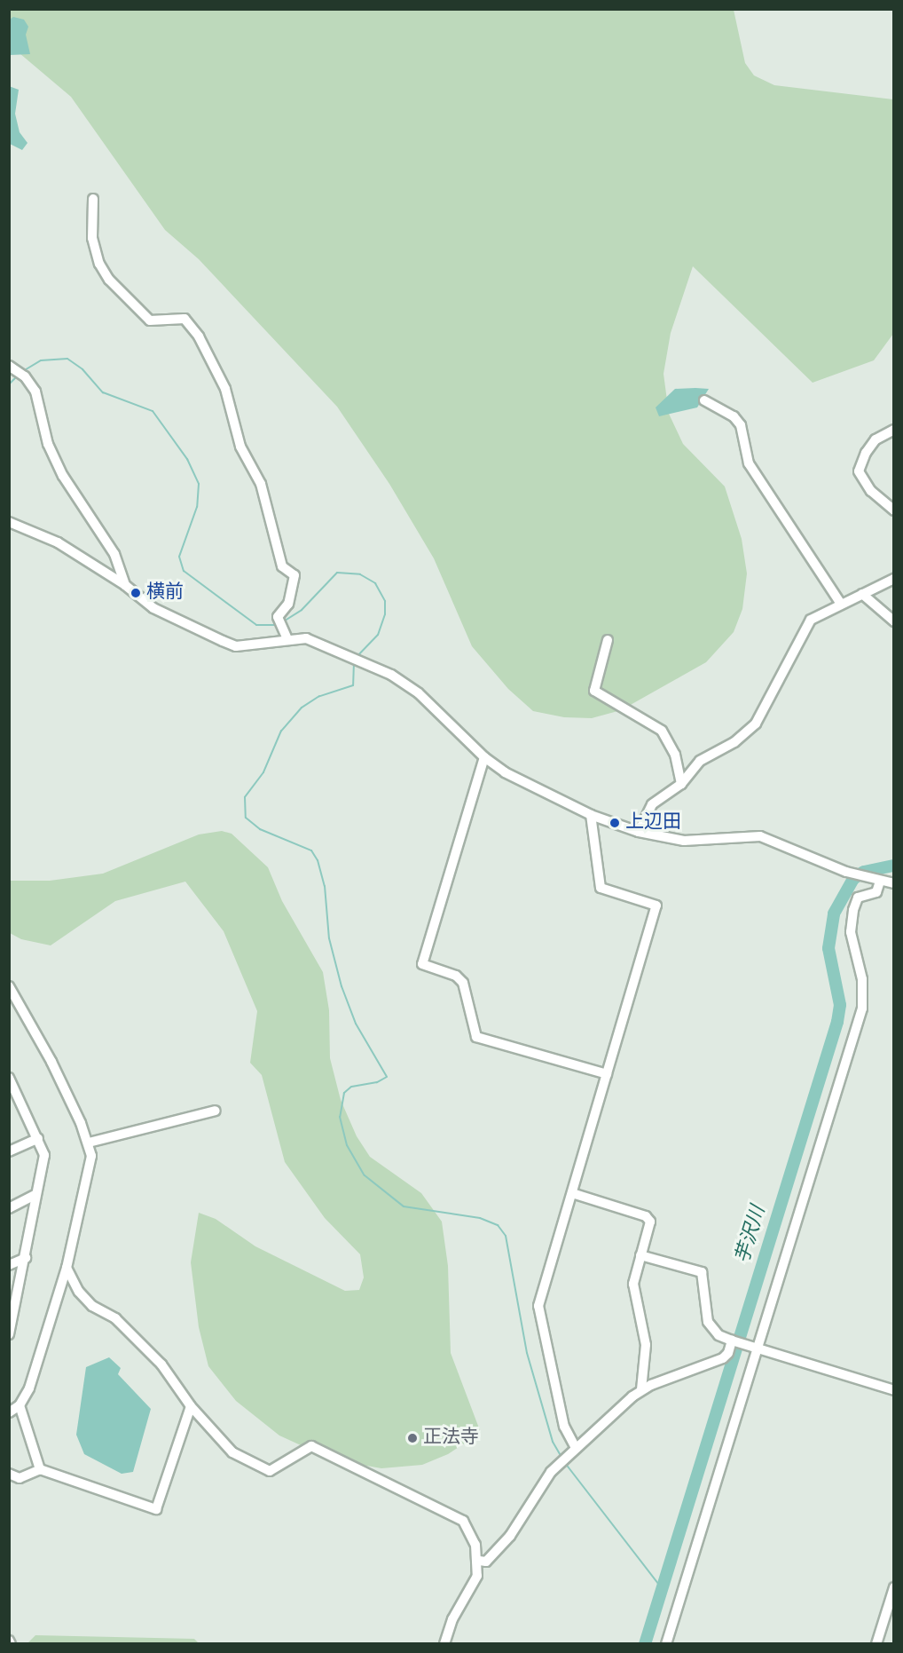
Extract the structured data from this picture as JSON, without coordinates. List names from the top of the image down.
{
  "water": ["芋沢川"],
  "places": ["横前", "上辺田", "正法寺"]
}
